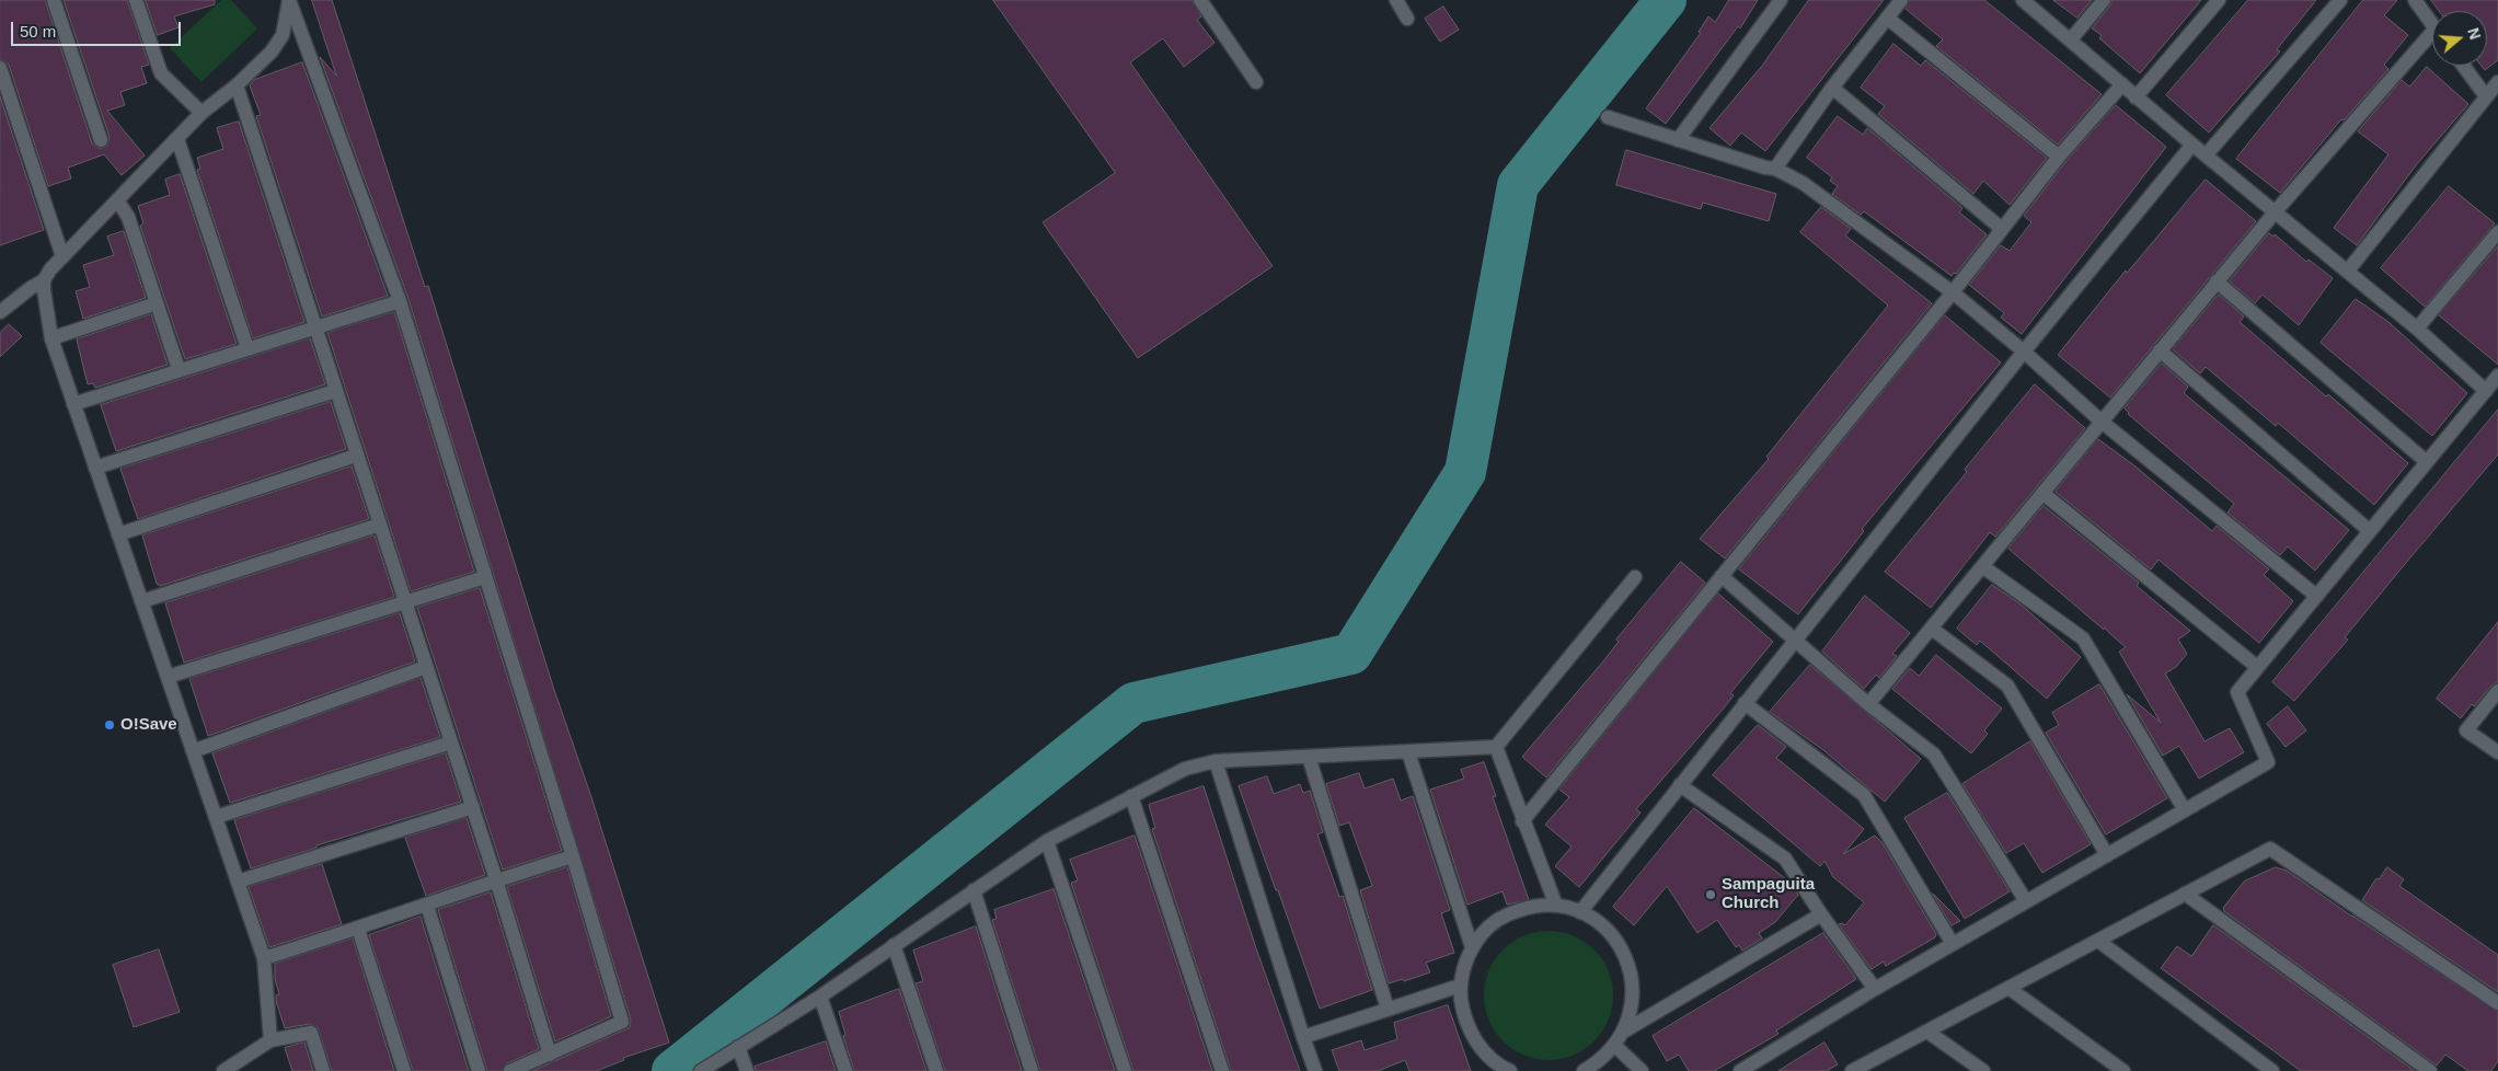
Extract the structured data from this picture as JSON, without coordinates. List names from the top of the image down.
{
  "places": ["O!Save", "Sampaguita Church"],
  "scale_bar": "50 m",
  "north": "right"
}
